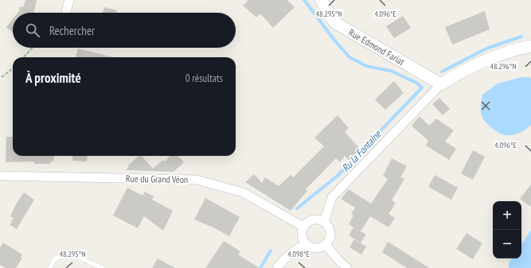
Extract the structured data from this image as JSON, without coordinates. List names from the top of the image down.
{
  "streets": {
    "street": ["Rue Edmond Fariat", "Rue du Grand Véon"]
  },
  "water": ["Ru la Fontaine"],
  "page": {
    "search": "Rechercher",
    "heading": ["À proximité", "0 résultats"],
    "map_buttons": ["+", "−"]
  },
  "coordinates": [
    "48.295°N",
    "4.096°E",
    "48.296°N",
    "4.098°E"
  ]
}
